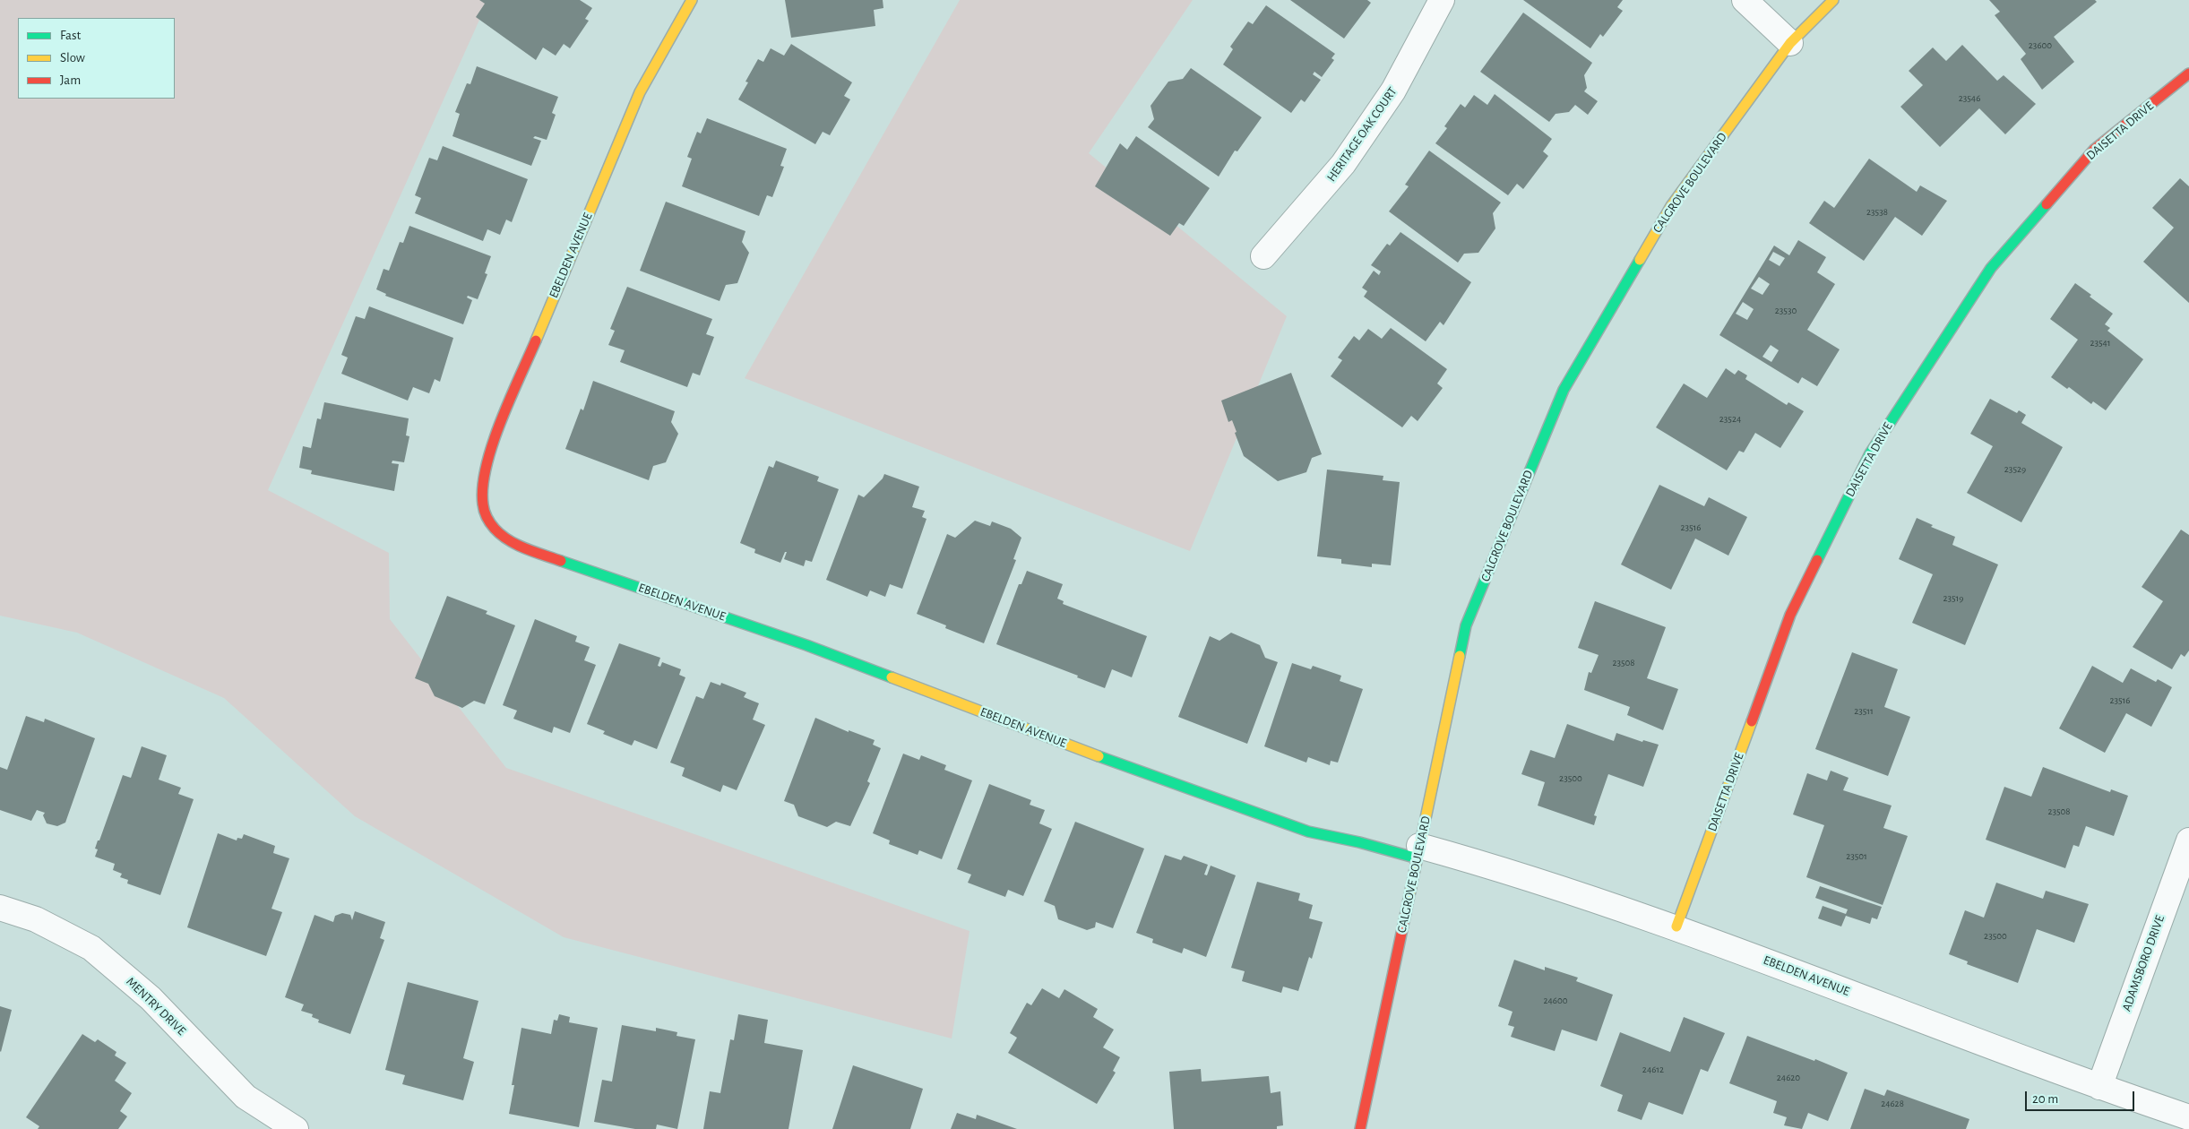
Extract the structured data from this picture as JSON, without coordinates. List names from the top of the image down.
{
  "streets": {
    "street": [
      "DAISETTA DRIVE",
      "HERITAGE OAK COURT",
      "CALGROVE BOULEVARD",
      "EBELDEN AVENUE",
      "ADAMSBORO DRIVE",
      "MENTRY DRIVE"
    ]
  },
  "crossings": [
    ["DAISETTA DRIVE", "EBELDEN AVENUE"],
    ["CALGROVE BOULEVARD", "EBELDEN AVENUE"],
    ["EBELDEN AVENUE", "ADAMSBORO DRIVE"]
  ],
  "house_numbers": [
    "23600",
    "23546",
    "23538",
    "23530",
    "23541",
    "23524",
    "23529",
    "23516",
    "23519",
    "23508",
    "23516",
    "23511",
    "23500",
    "23508",
    "23501",
    "23500",
    "24600",
    "24612",
    "24620",
    "24628"
  ],
  "legend": ["Fast", "Slow", "Jam"],
  "scale_bar": "20 m"
}
